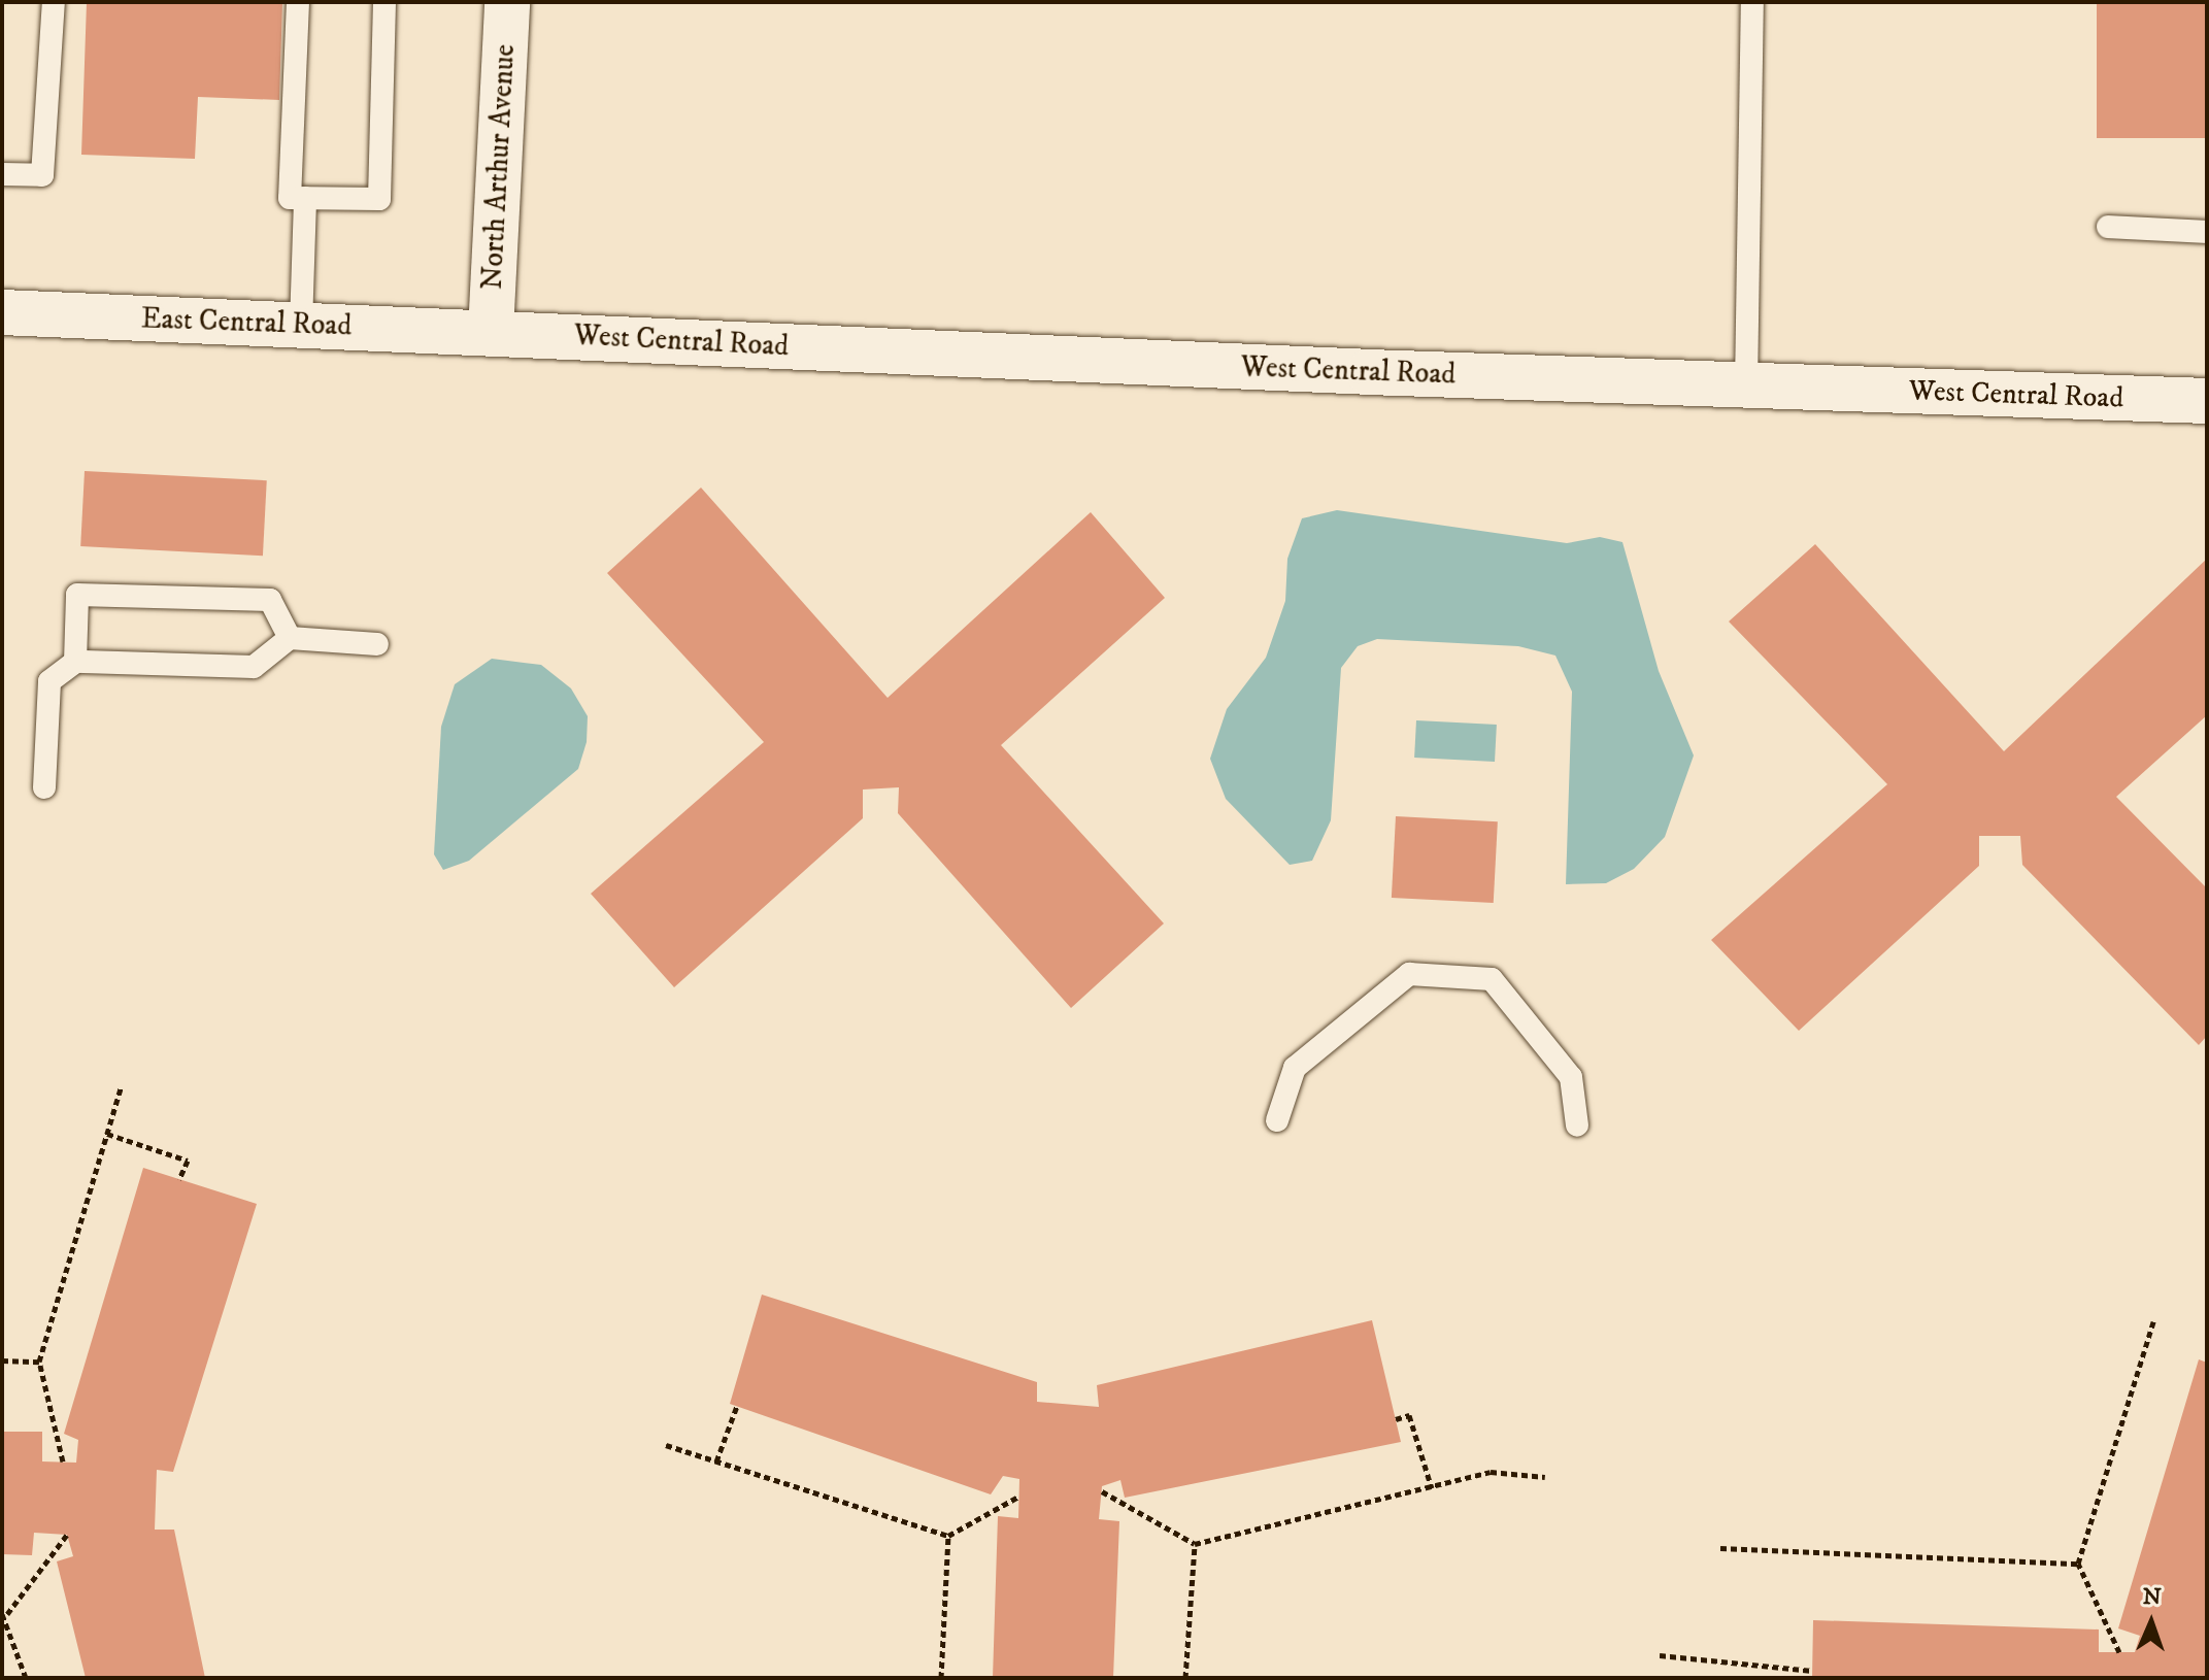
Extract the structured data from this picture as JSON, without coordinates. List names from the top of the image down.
{
  "streets": {
    "main road": ["North Arthur Avenue", "East Central Road", "West Central Road"]
  },
  "crossings": [
    ["North Arthur Avenue", "East Central Road"],
    ["North Arthur Avenue", "West Central Road"],
    ["East Central Road", "West Central Road"]
  ],
  "north": "top"
}
